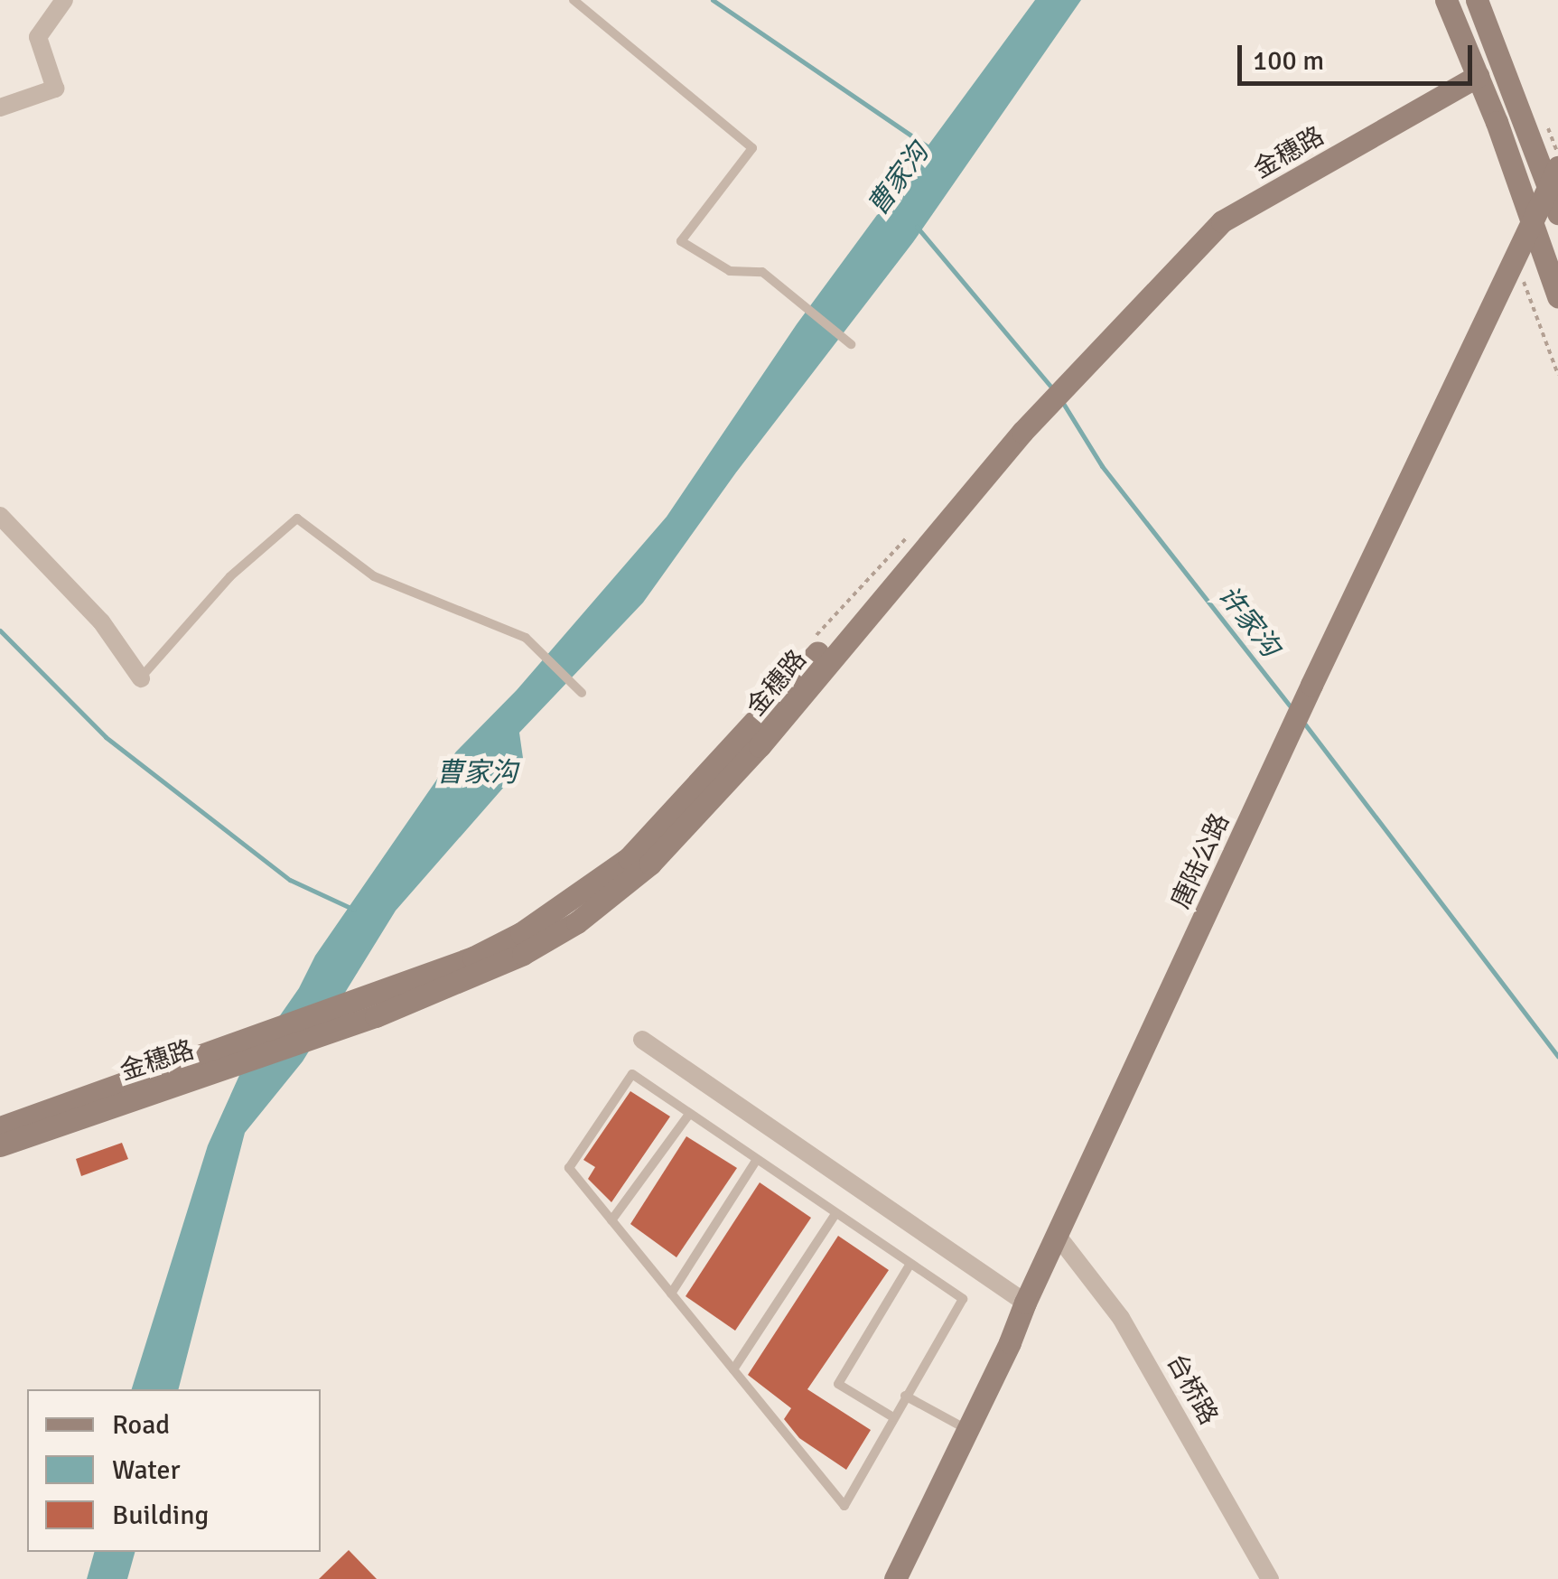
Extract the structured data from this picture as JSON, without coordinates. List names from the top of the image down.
{
  "streets": {
    "street": ["金穗路", "唐陆公路", "台桥路"]
  },
  "crossings": [
    ["唐陆公路", "台桥路"]
  ],
  "water": ["曹家沟", "许家沟"],
  "legend": ["Road", "Water", "Building"],
  "scale_bar": "100 m"
}
